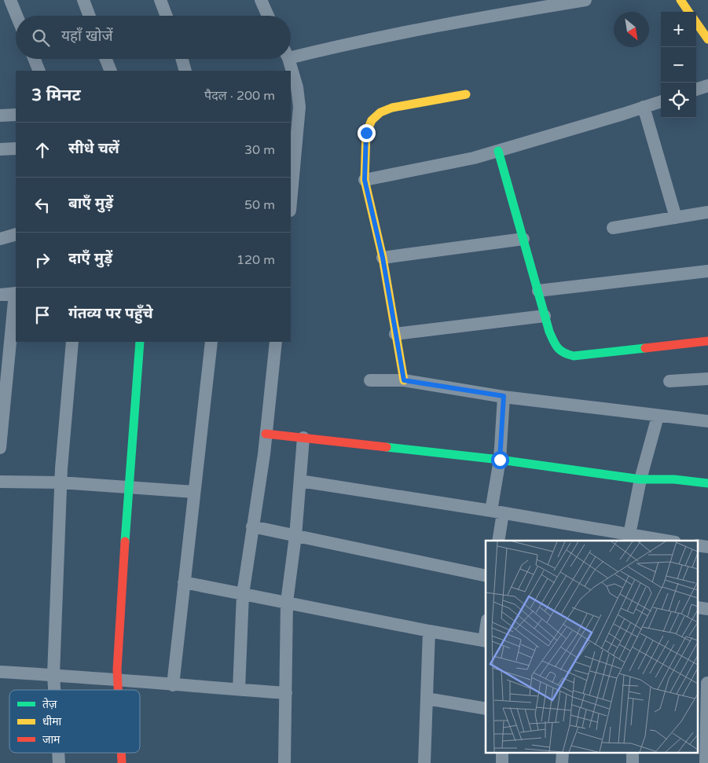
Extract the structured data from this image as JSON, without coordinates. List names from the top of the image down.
{
  "legend": ["तेज़", "धीमा", "जाम"],
  "north": "bottom right",
  "page": {
    "map_buttons": ["+", "−"],
    "search": "यहाँ खोजें",
    "heading": ["3 मिनट", "पैदल · 200 m"],
    "list": [
      ["सीधे चलें", "30 m"],
      ["बाएँ मुड़ें", "50 m"],
      ["दाएँ मुड़ें", "120 m"],
      "गंतव्य पर पहुँचे"
    ]
  }
}
